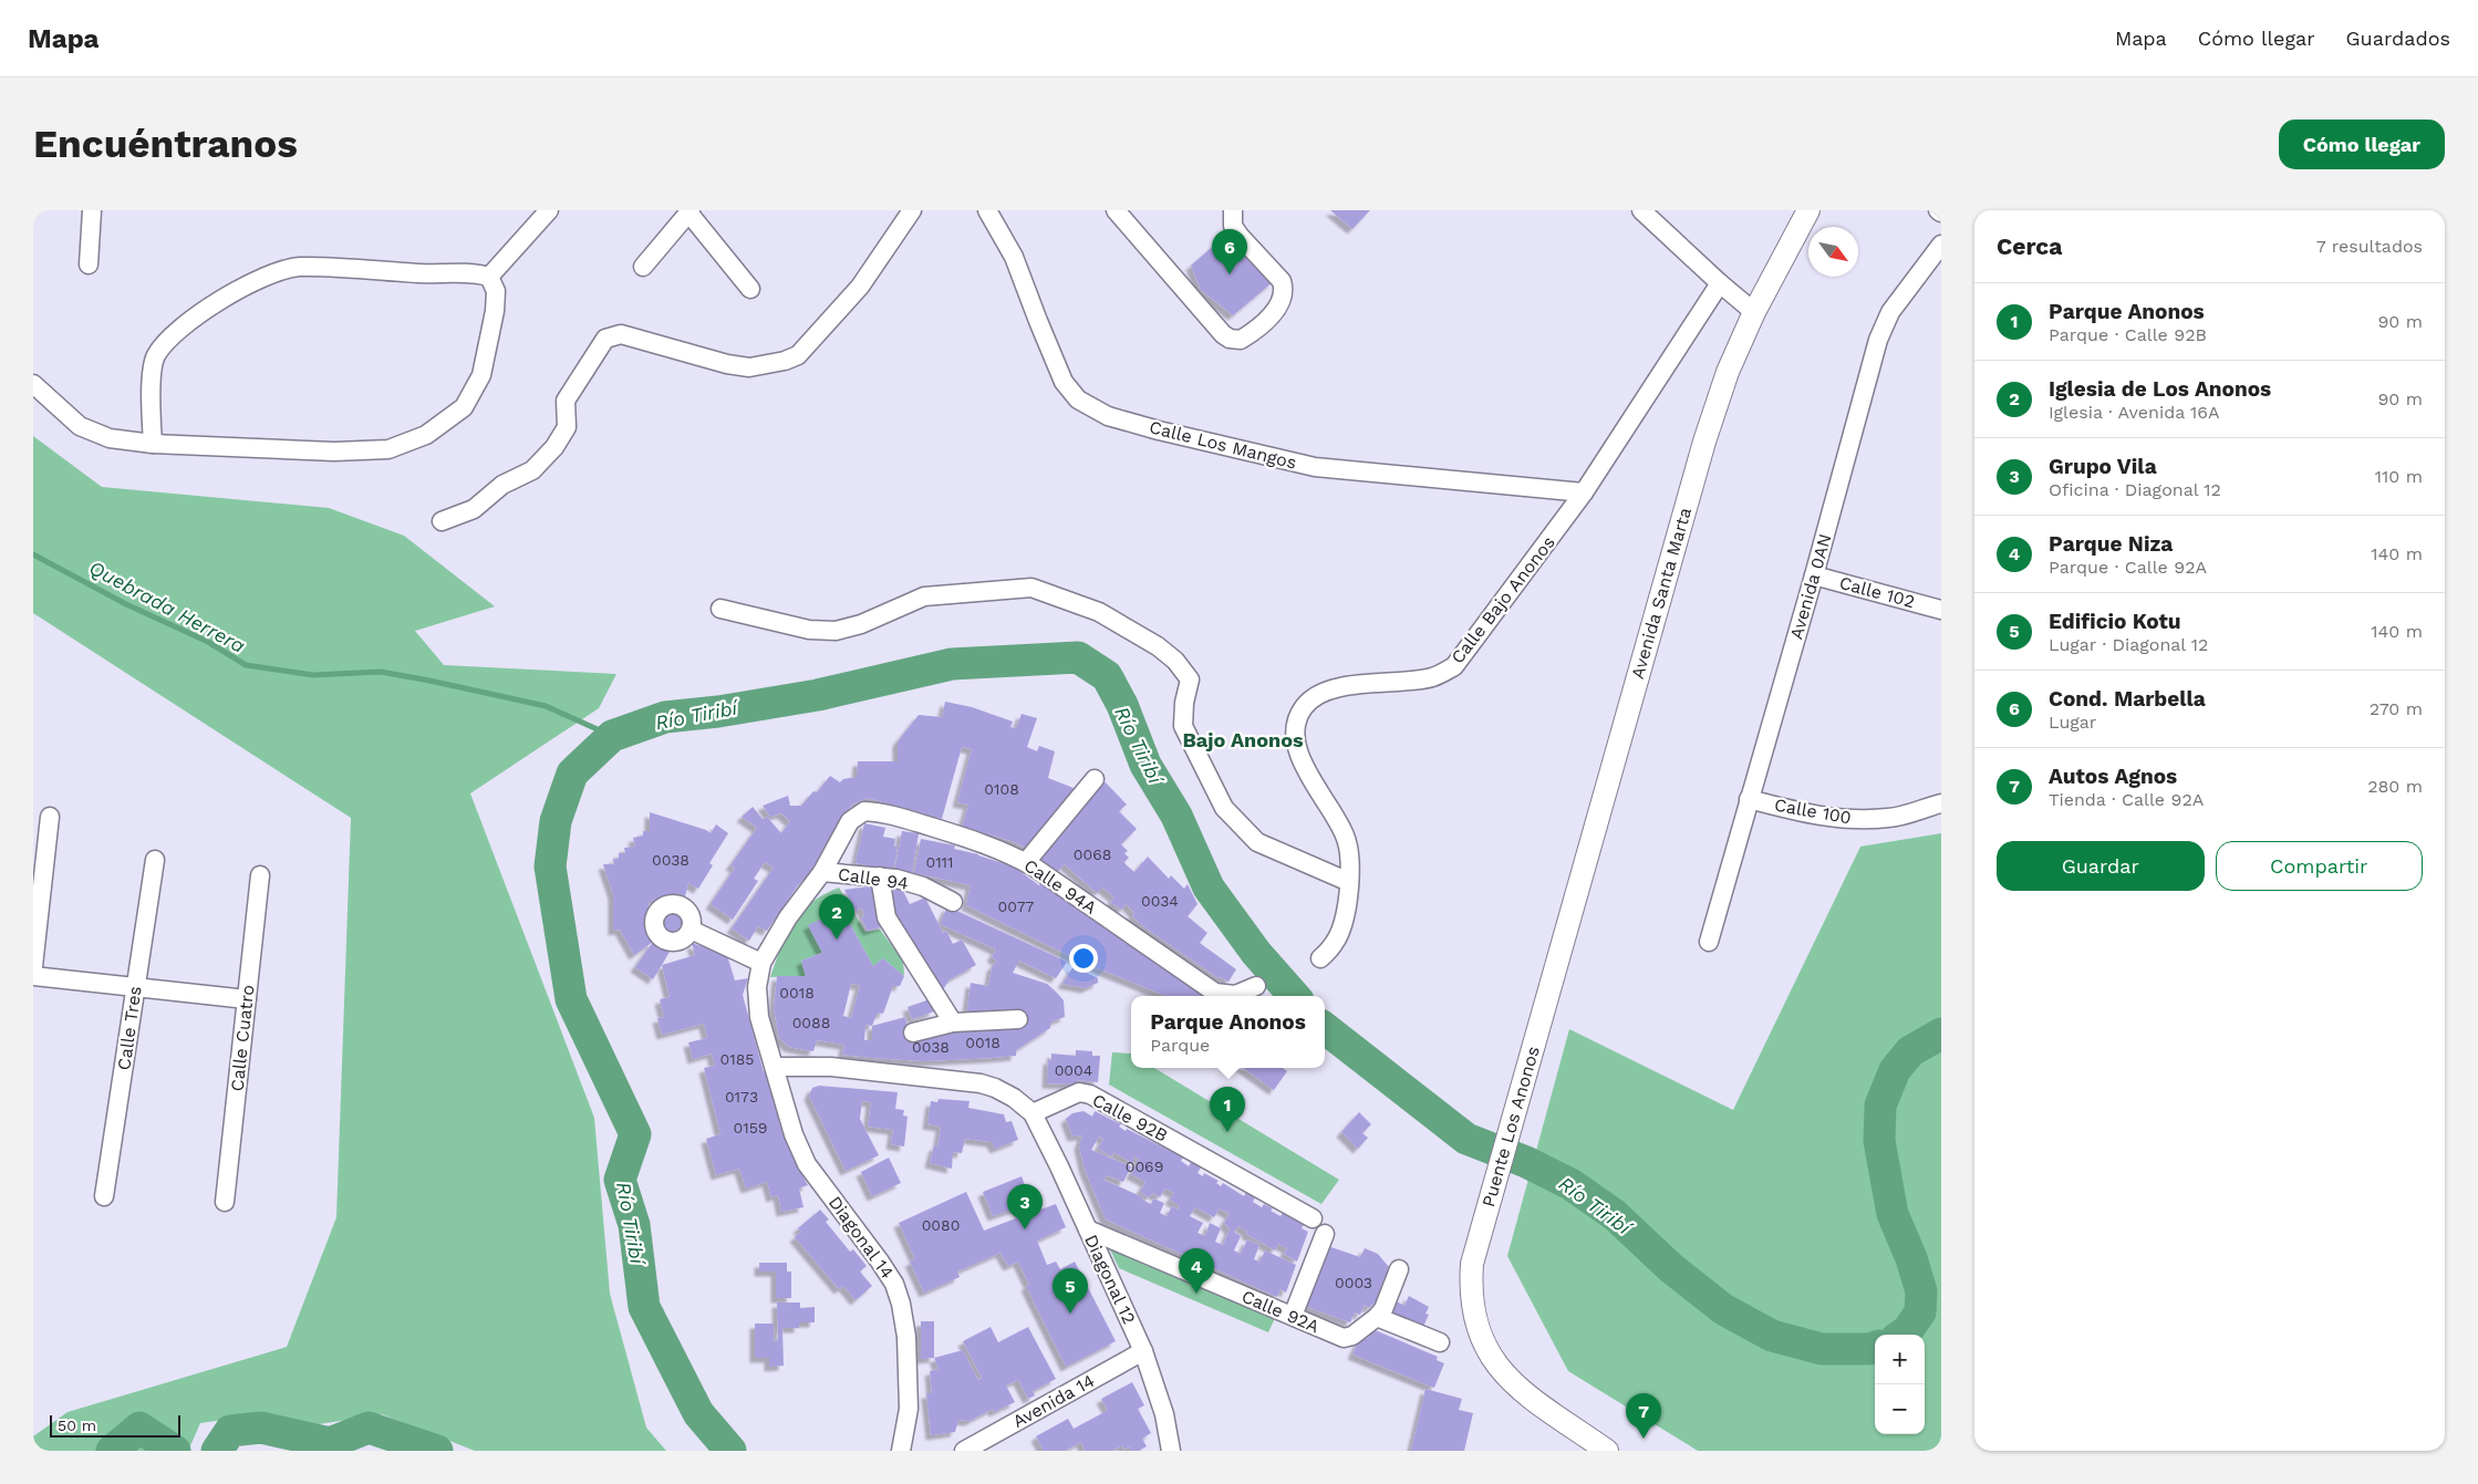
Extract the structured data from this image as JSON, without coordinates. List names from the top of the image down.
{
  "streets": {
    "main road": ["Avenida Santa Marta", "Puente Los Anonos"],
    "street": [
      "Calle Los Mangos",
      "Avenida 0AN",
      "Calle 102",
      "Calle Bajo Anonos",
      "Calle 100",
      "Calle 94",
      "Calle 94A",
      "Calle Tres",
      "Calle Cuatro",
      "Calle 92B",
      "Diagonal 14",
      "Diagonal 12",
      "Calle 92A",
      "Avenida 14"
    ]
  },
  "crossings": [
    ["Calle Los Mangos", "Calle Bajo Anonos"],
    ["Avenida 0AN", "Calle 102"],
    ["Avenida 0AN", "Calle 100"],
    ["Avenida Santa Marta", "Puente Los Anonos"],
    ["Calle 94", "Calle 94A"],
    ["Calle 92B", "Diagonal 12"],
    ["Diagonal 12", "Calle 92A"],
    ["Diagonal 12", "Avenida 14"]
  ],
  "districts": ["Bajo Anonos"],
  "water": ["Quebrada Herrera", "Río Tiribí"],
  "house_numbers": [
    "0108",
    "0068",
    "0038",
    "0111",
    "0034",
    "0077",
    "0018",
    "0088",
    "0018",
    "0038",
    "0185",
    "0004",
    "0173",
    "0159",
    "0069",
    "0080",
    "0003"
  ],
  "scale_bar": "50 m",
  "north": "bottom right",
  "page": {
    "header": "Mapa",
    "nav": ["Mapa", "Cómo llegar", "Guardados"],
    "buttons": [
      "Cómo llegar",
      ["Guardar", "Compartir"]
    ],
    "title": "Encuéntranos",
    "heading": ["Cerca", "7 resultados"],
    "pins": [
      "6",
      "2",
      "1",
      "3",
      "4",
      "5",
      "7"
    ],
    "list": [
      {
        "mark": "1",
        "name": "Parque Anonos",
        "note": "Parque · Calle 92B",
        "value": "90 m"
      },
      {
        "mark": "2",
        "name": "Iglesia de Los Anonos",
        "note": "Iglesia · Avenida 16A",
        "value": "90 m"
      },
      {
        "mark": "3",
        "name": "Grupo Vila",
        "note": "Oficina · Diagonal 12",
        "value": "110 m"
      },
      {
        "mark": "4",
        "name": "Parque Niza",
        "note": "Parque · Calle 92A",
        "value": "140 m"
      },
      {
        "mark": "5",
        "name": "Edificio Kotu",
        "note": "Lugar · Diagonal 12",
        "value": "140 m"
      },
      {
        "mark": "6",
        "name": "Cond. Marbella",
        "note": "Lugar",
        "value": "270 m"
      },
      {
        "mark": "7",
        "name": "Autos Agnos",
        "note": "Tienda · Calle 92A",
        "value": "280 m"
      }
    ],
    "popup": ["Parque Anonos", "Parque"],
    "map_buttons": ["+", "−"],
    "scale": "50 m"
  }
}
